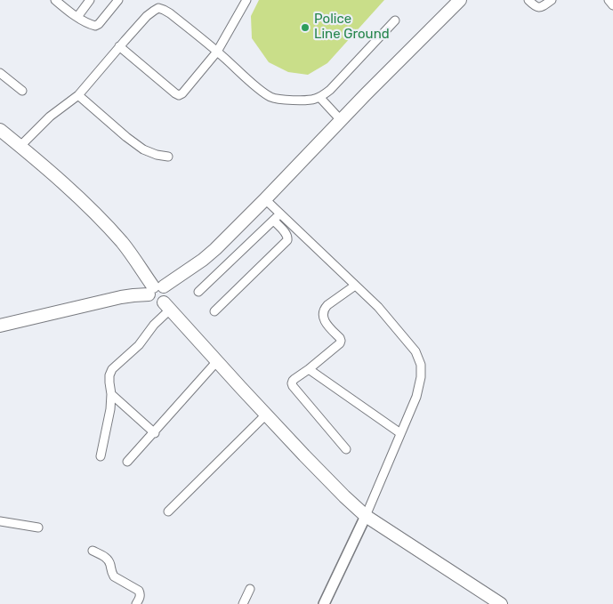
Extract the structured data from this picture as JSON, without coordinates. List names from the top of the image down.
{
  "places": ["Police Line Ground"]
}
